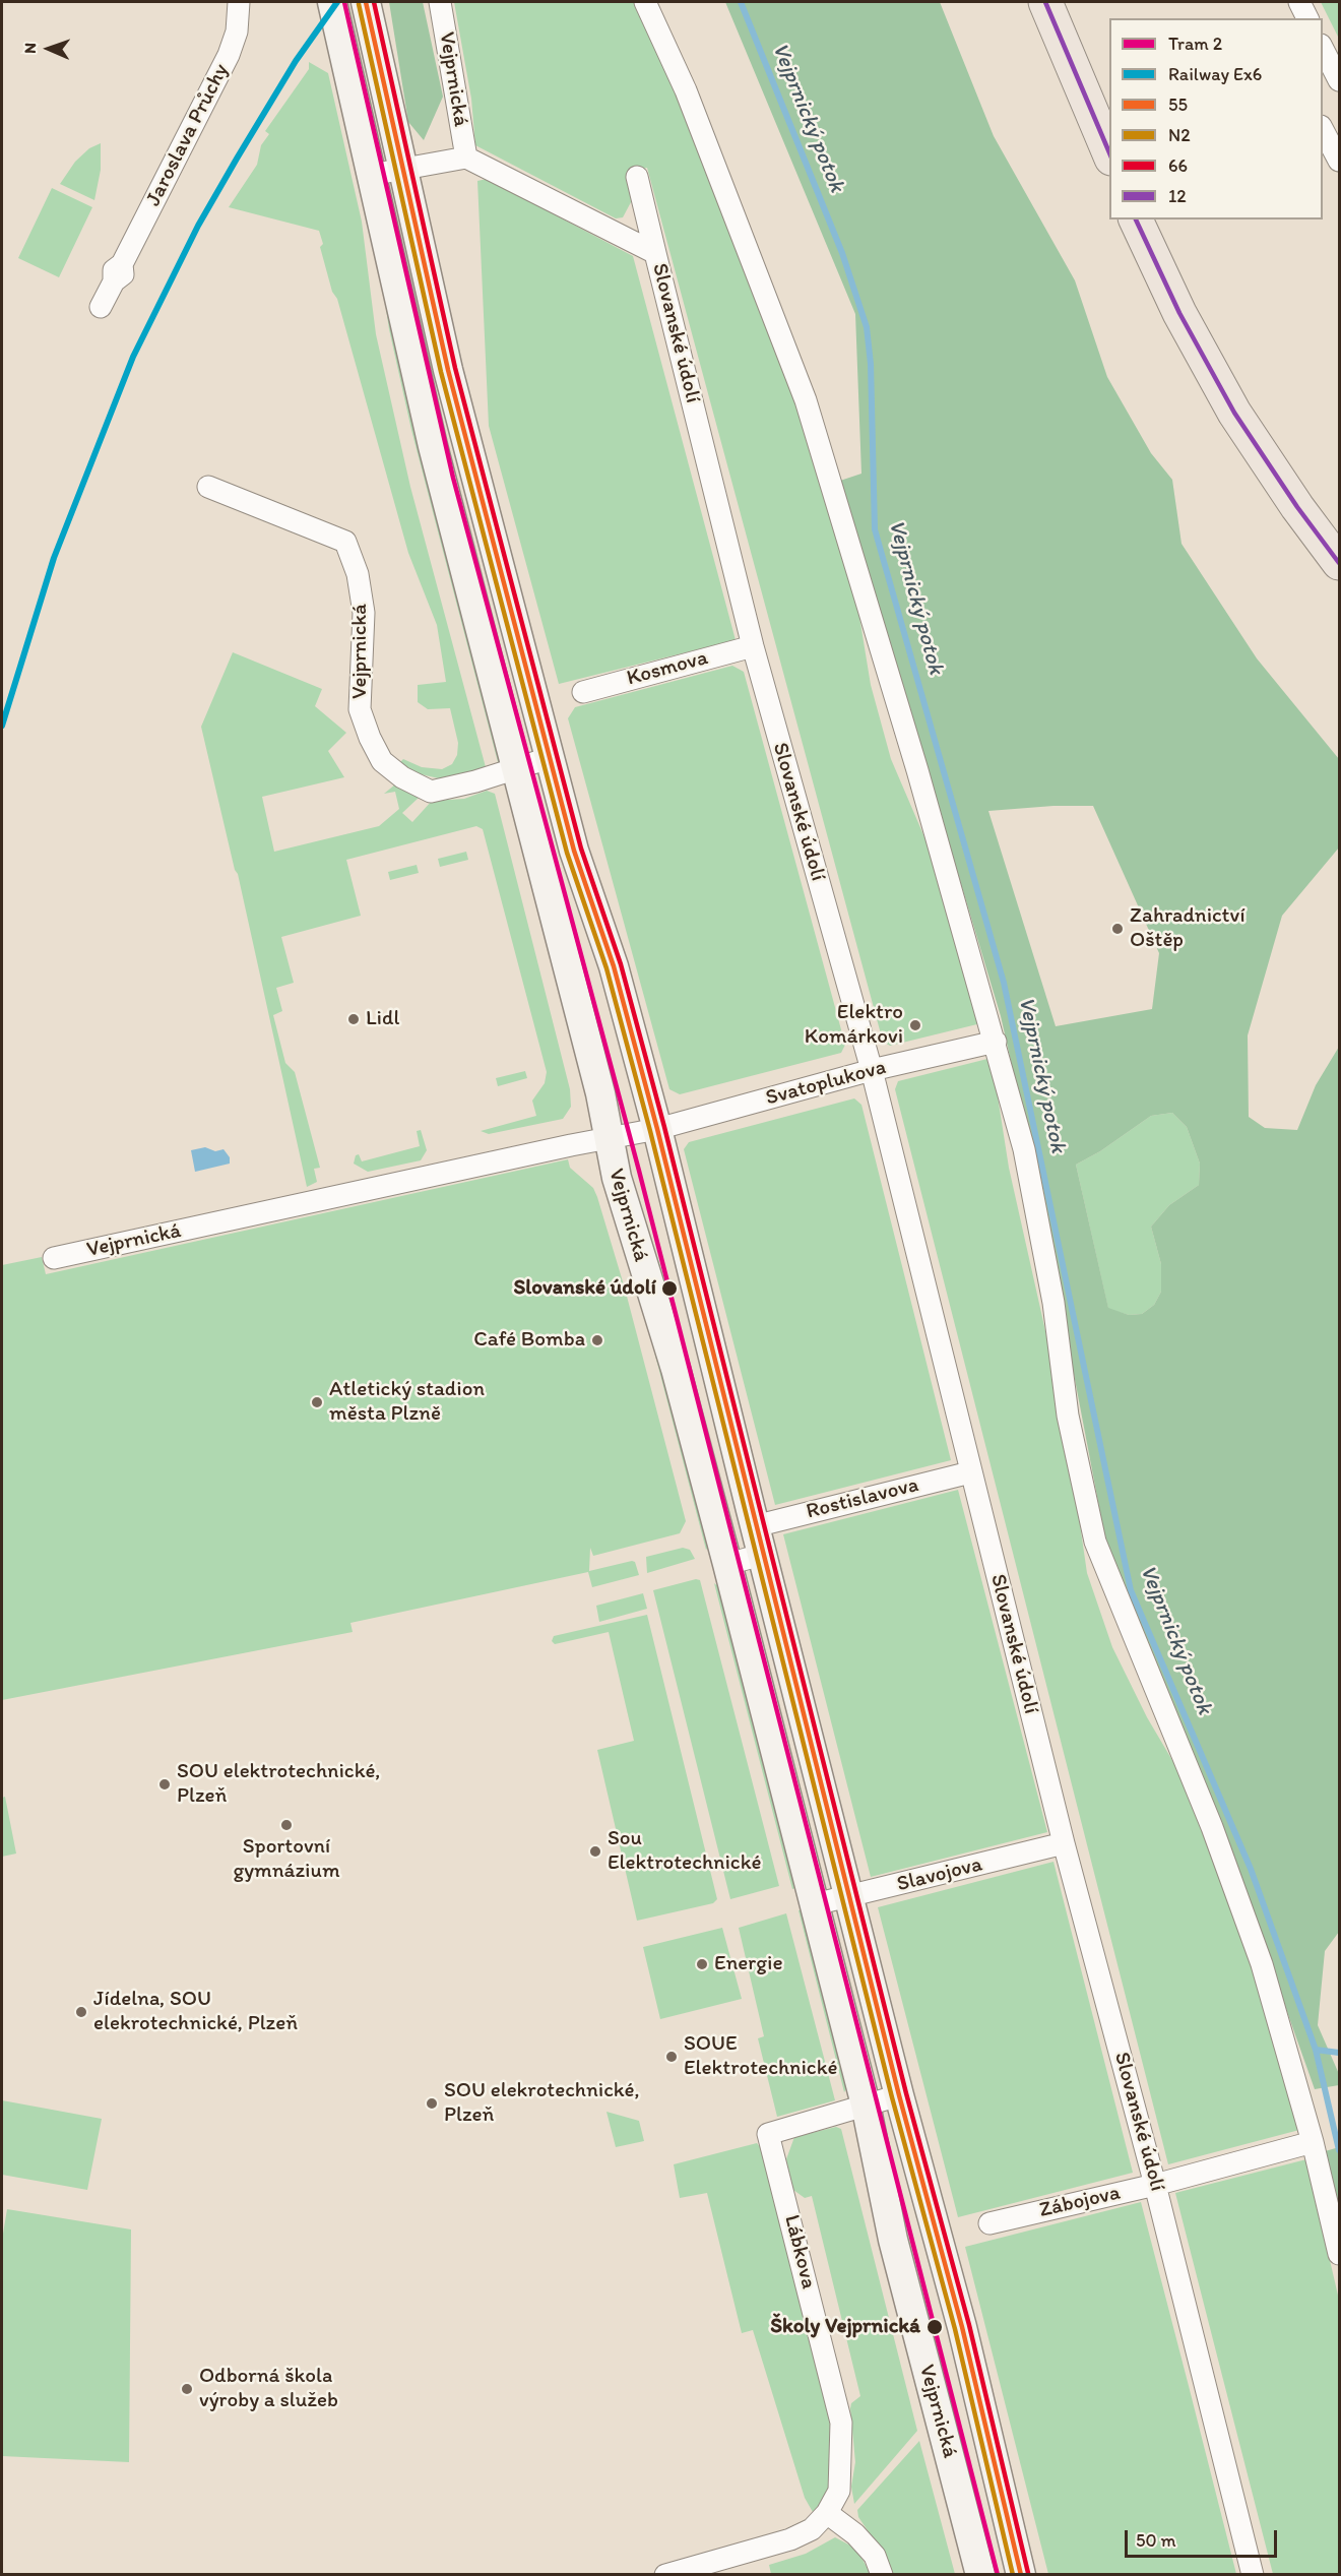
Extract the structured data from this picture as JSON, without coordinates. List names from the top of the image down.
{
  "streets": {
    "main road": ["Vejprnická"],
    "street": [
      "Jaroslava Průchy",
      "Slovanské údolí",
      "Kosmova",
      "Svatoplukova",
      "Rostislavova",
      "Slavojova",
      "Zábojova",
      "Lábkova"
    ]
  },
  "crossings": [
    ["Vejprnická", "Slovanské údolí"],
    ["Vejprnická", "Svatoplukova"],
    ["Vejprnická", "Rostislavova"],
    ["Vejprnická", "Slavojova"],
    ["Vejprnická", "Lábkova"],
    ["Slovanské údolí", "Kosmova"],
    ["Slovanské údolí", "Svatoplukova"],
    ["Slovanské údolí", "Rostislavova"],
    ["Slovanské údolí", "Slavojova"],
    ["Slovanské údolí", "Zábojova"]
  ],
  "water": ["Vejprnický potok"],
  "places": [
    "Zahradnictví Oštěp",
    "Lidl",
    "Elektro Komárkovi",
    "Slovanské údolí",
    "Café Bomba",
    "Atletický stadion města Plzně",
    "SOU elektrotechnické, Plzeň",
    "Sportovní gymnázium",
    "Sou Elektrotechnické",
    "Energie",
    "Jídelna, SOU elekrotechnické, Plzeň",
    "SOUE Elektrotechnické",
    "SOU elekrotechnické, Plzeň",
    "Školy Vejprnická",
    "Odborná škola výroby a služeb"
  ],
  "lines": [
    "tram line 2",
    "rail line Ex6",
    "transit line 55",
    "transit line 66",
    "transit line 12",
    "transit line N2"
  ],
  "legend": [
    "Tram 2",
    "Railway Ex6",
    "55",
    "N2",
    "66",
    "12"
  ],
  "scale_bar": "50 m",
  "north": "left"
}
